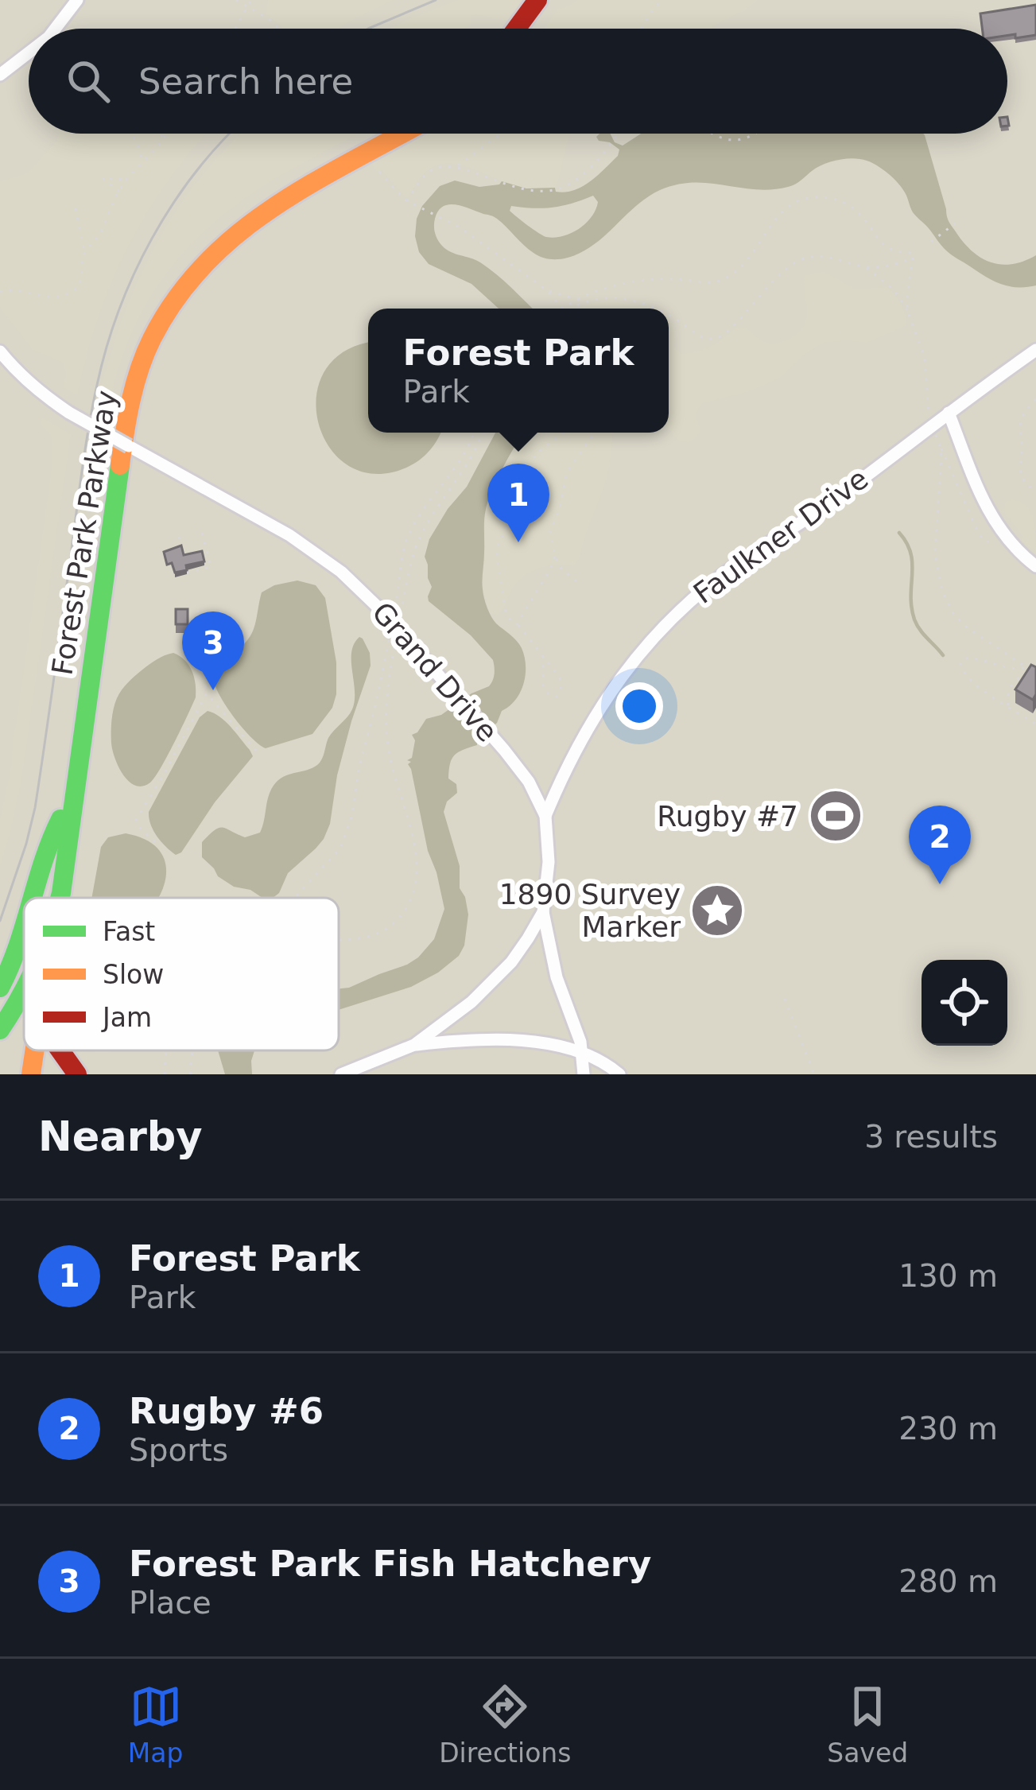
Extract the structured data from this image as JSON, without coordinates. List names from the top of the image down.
{
  "streets": {
    "main road": ["Forest Park Parkway"],
    "street": ["Faulkner Drive", "Grand Drive"]
  },
  "crossings": [
    ["Faulkner Drive", "Grand Drive"]
  ],
  "places": {
    "sports": ["Rugby #7"],
    "place": ["1890 Survey Marker"]
  },
  "legend": ["Fast", "Slow", "Jam"],
  "page": {
    "search": "Search here",
    "popup": ["Forest Park", "Park"],
    "pins": ["1", "3", "2"],
    "heading": ["Nearby", "3 results"],
    "list": [
      {
        "mark": "1",
        "name": "Forest Park",
        "note": "Park",
        "value": "130 m"
      },
      {
        "mark": "2",
        "name": "Rugby #6",
        "note": "Sports",
        "value": "230 m"
      },
      {
        "mark": "3",
        "name": "Forest Park Fish Hatchery",
        "note": "Place",
        "value": "280 m"
      }
    ],
    "nav": ["Map", "Directions", "Saved"]
  }
}
